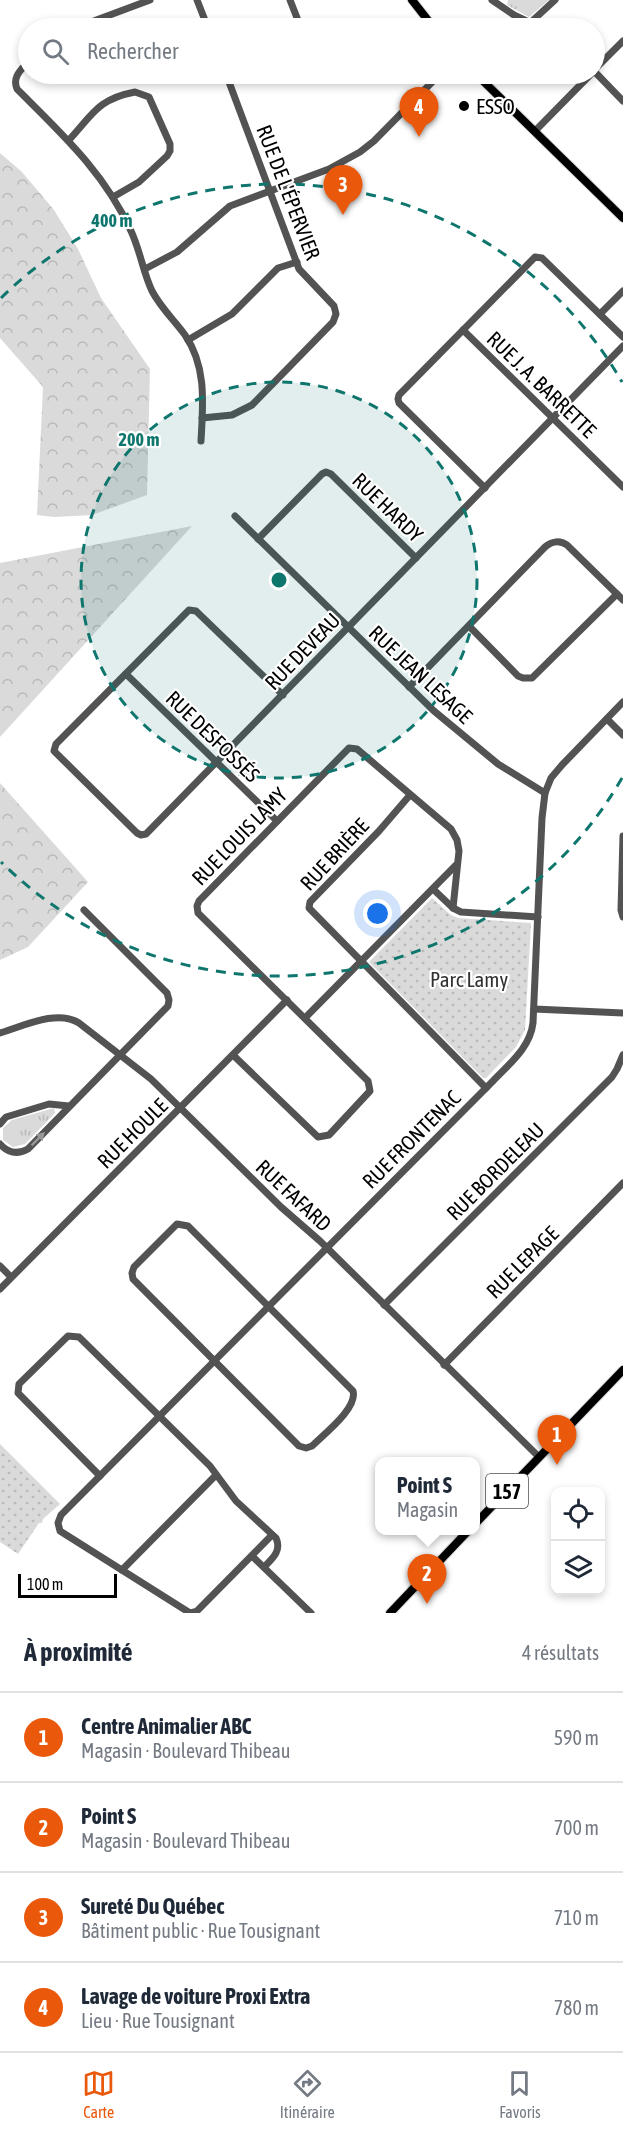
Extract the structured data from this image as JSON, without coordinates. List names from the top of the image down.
{
  "streets": {
    "main road": ["157"],
    "street": [
      "RUE DE L'ÉPERVIER",
      "RUE J. A. BARRETTE",
      "RUE HARDY",
      "RUE DEVEAU",
      "RUE JEAN LESAGE",
      "RUE DESFOSSÉS",
      "RUE LOUIS LAMY",
      "RUE BRIÈRE",
      "RUE HOULE",
      "RUE FRONTENAC",
      "RUE BORDELEAU",
      "RUE FAFARD",
      "RUE LEPAGE"
    ]
  },
  "crossings": [
    ["RUE J. A. BARRETTE", "RUE DEVEAU"],
    ["RUE HARDY", "RUE DEVEAU"],
    ["RUE HARDY", "RUE JEAN LESAGE"],
    ["RUE DEVEAU", "RUE JEAN LESAGE"],
    ["RUE DEVEAU", "RUE DESFOSSÉS"],
    ["RUE JEAN LESAGE", "RUE FRONTENAC"],
    ["RUE DESFOSSÉS", "RUE LOUIS LAMY"],
    ["RUE LOUIS LAMY", "RUE BRIÈRE"],
    ["RUE LOUIS LAMY", "RUE HOULE"],
    ["RUE BRIÈRE", "RUE FRONTENAC"],
    ["RUE HOULE", "RUE FAFARD"],
    ["RUE FRONTENAC", "RUE FAFARD"],
    ["RUE BORDELEAU", "RUE FAFARD"],
    ["RUE FAFARD", "RUE LEPAGE"],
    ["RUE FAFARD", "157"]
  ],
  "parks": ["Parc Lamy"],
  "places": ["ESSO"],
  "scale_bar": "100 m",
  "page": {
    "search": "Rechercher",
    "pins": [
      "4",
      "3",
      "1",
      "2"
    ],
    "popup": ["Point S", "Magasin"],
    "scale": "100 m",
    "heading": ["À proximité", "4 résultats"],
    "list": [
      {
        "mark": "1",
        "name": "Centre Animalier ABC",
        "note": "Magasin · Boulevard Thibeau",
        "value": "590 m"
      },
      {
        "mark": "2",
        "name": "Point S",
        "note": "Magasin · Boulevard Thibeau",
        "value": "700 m"
      },
      {
        "mark": "3",
        "name": "Sureté Du Québec",
        "note": "Bâtiment public · Rue Tousignant",
        "value": "710 m"
      },
      {
        "mark": "4",
        "name": "Lavage de voiture Proxi Extra",
        "note": "Lieu · Rue Tousignant",
        "value": "780 m"
      }
    ],
    "nav": ["Carte", "Itinéraire", "Favoris"]
  },
  "rings": ["400 m", "200 m"]
}
